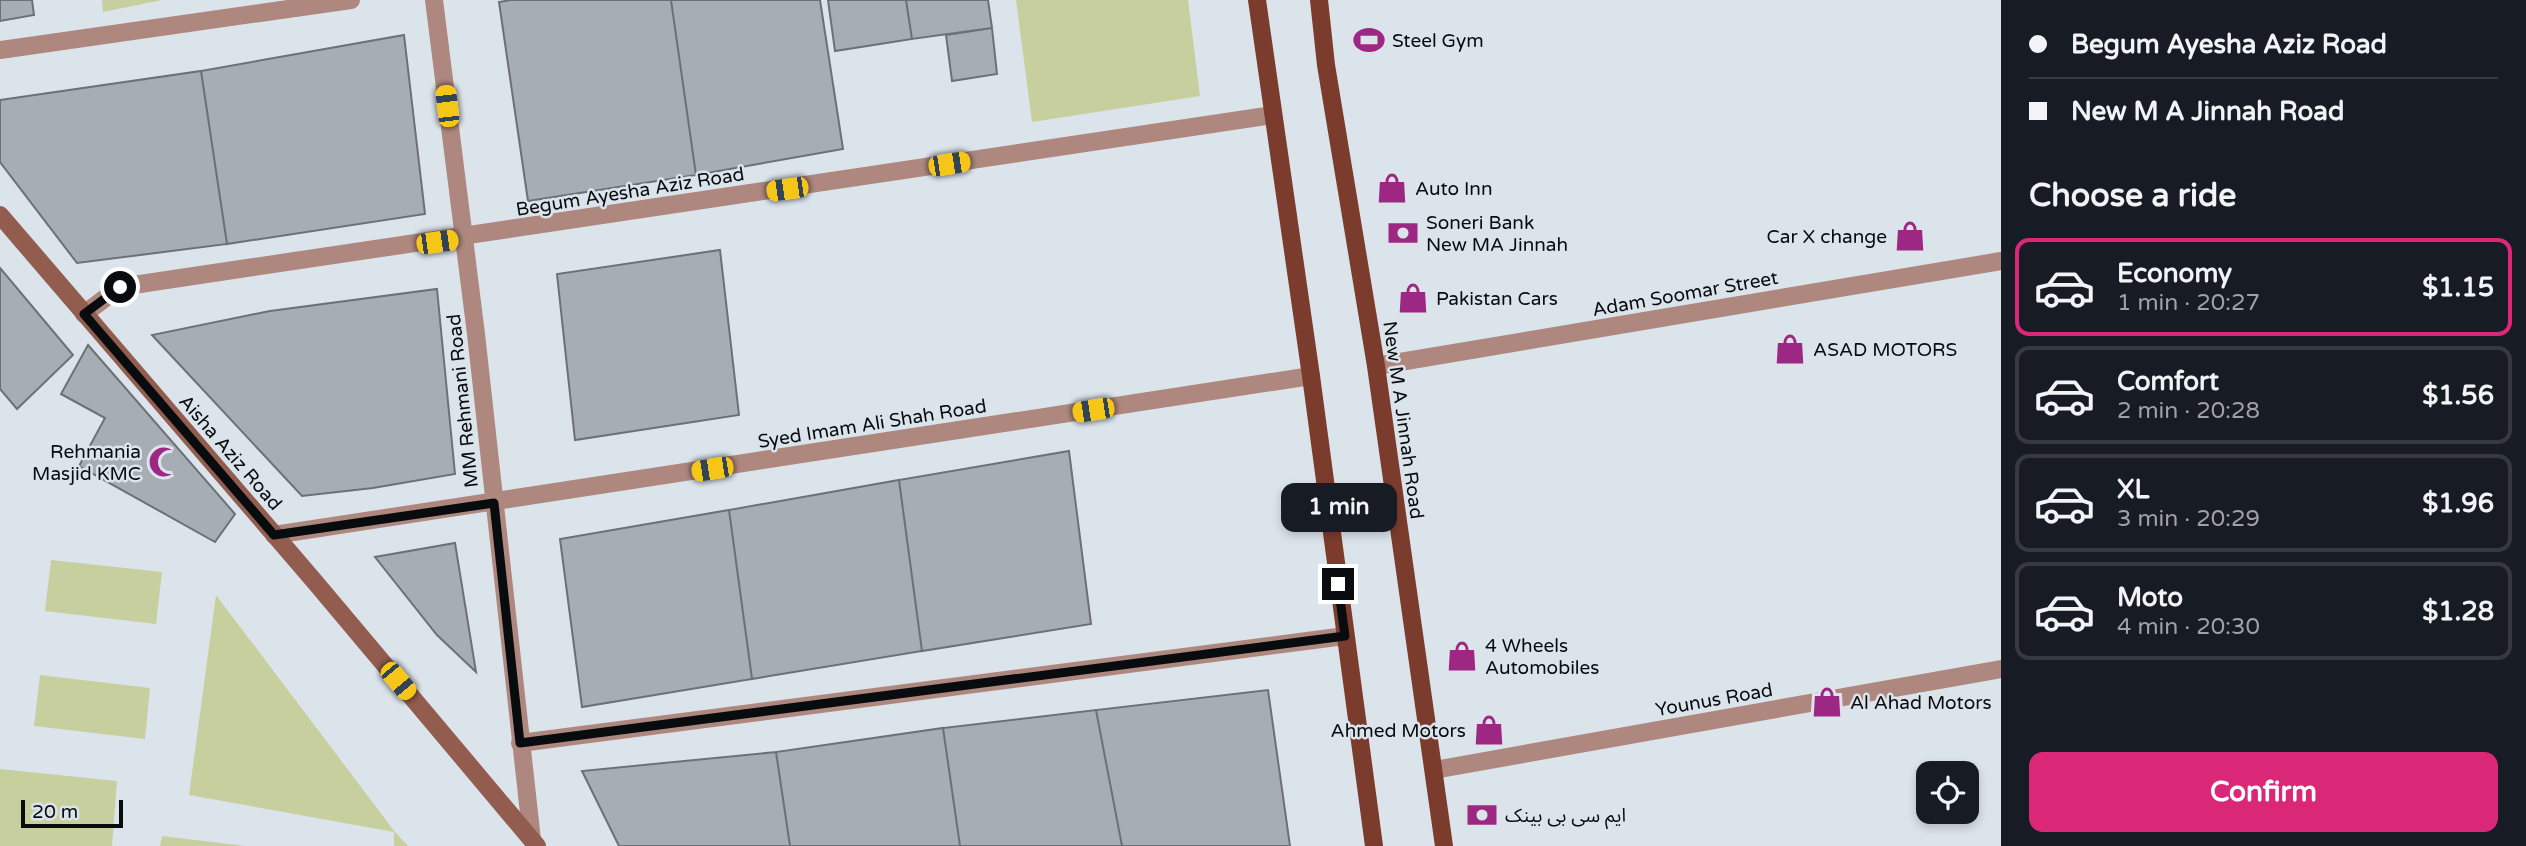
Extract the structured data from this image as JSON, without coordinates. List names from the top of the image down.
{
  "streets": {
    "main road": ["New M A Jinnah Road"],
    "street": [
      "Begum Ayesha Aziz Road",
      "Adam Soomar Street",
      "MM Rehmani Road",
      "Syed Imam Ali Shah Road",
      "Aisha Aziz Road",
      "Younus Road"
    ]
  },
  "crossings": [
    ["Begum Ayesha Aziz Road", "MM Rehmani Road"],
    ["Begum Ayesha Aziz Road", "Aisha Aziz Road"],
    ["Adam Soomar Street", "New M A Jinnah Road"],
    ["MM Rehmani Road", "Syed Imam Ali Shah Road"],
    ["MM Rehmani Road", "Aisha Aziz Road"],
    ["New M A Jinnah Road", "Younus Road"],
    ["Syed Imam Ali Shah Road", "Aisha Aziz Road"]
  ],
  "places": {
    "sports": ["Steel Gym"],
    "shop": [
      "Auto Inn",
      "Car X change",
      "Pakistan Cars",
      "ASAD MOTORS",
      "4 Wheels Automobiles",
      "Al Ahad Motors",
      "Ahmed Motors"
    ],
    "bank": ["Soneri Bank New MA Jinnah", "ایم سی بی بینک"],
    "mosque": ["Rehmania Masjid KMC"]
  },
  "scale_bar": "20 m",
  "page": {
    "banner": ["Begum Ayesha Aziz Road", "New M A Jinnah Road"],
    "heading": "Choose a ride",
    "list": [
      {
        "name": "Economy",
        "note": "1 min · 20:27",
        "value": "$1.15"
      },
      {
        "name": "Comfort",
        "note": "2 min · 20:28",
        "value": "$1.56"
      },
      {
        "name": "XL",
        "note": "3 min · 20:29",
        "value": "$1.96"
      },
      {
        "name": "Moto",
        "note": "4 min · 20:30",
        "value": "$1.28"
      }
    ],
    "bubble": "1 min",
    "buttons": "Confirm",
    "scale": "20 m"
  }
}
